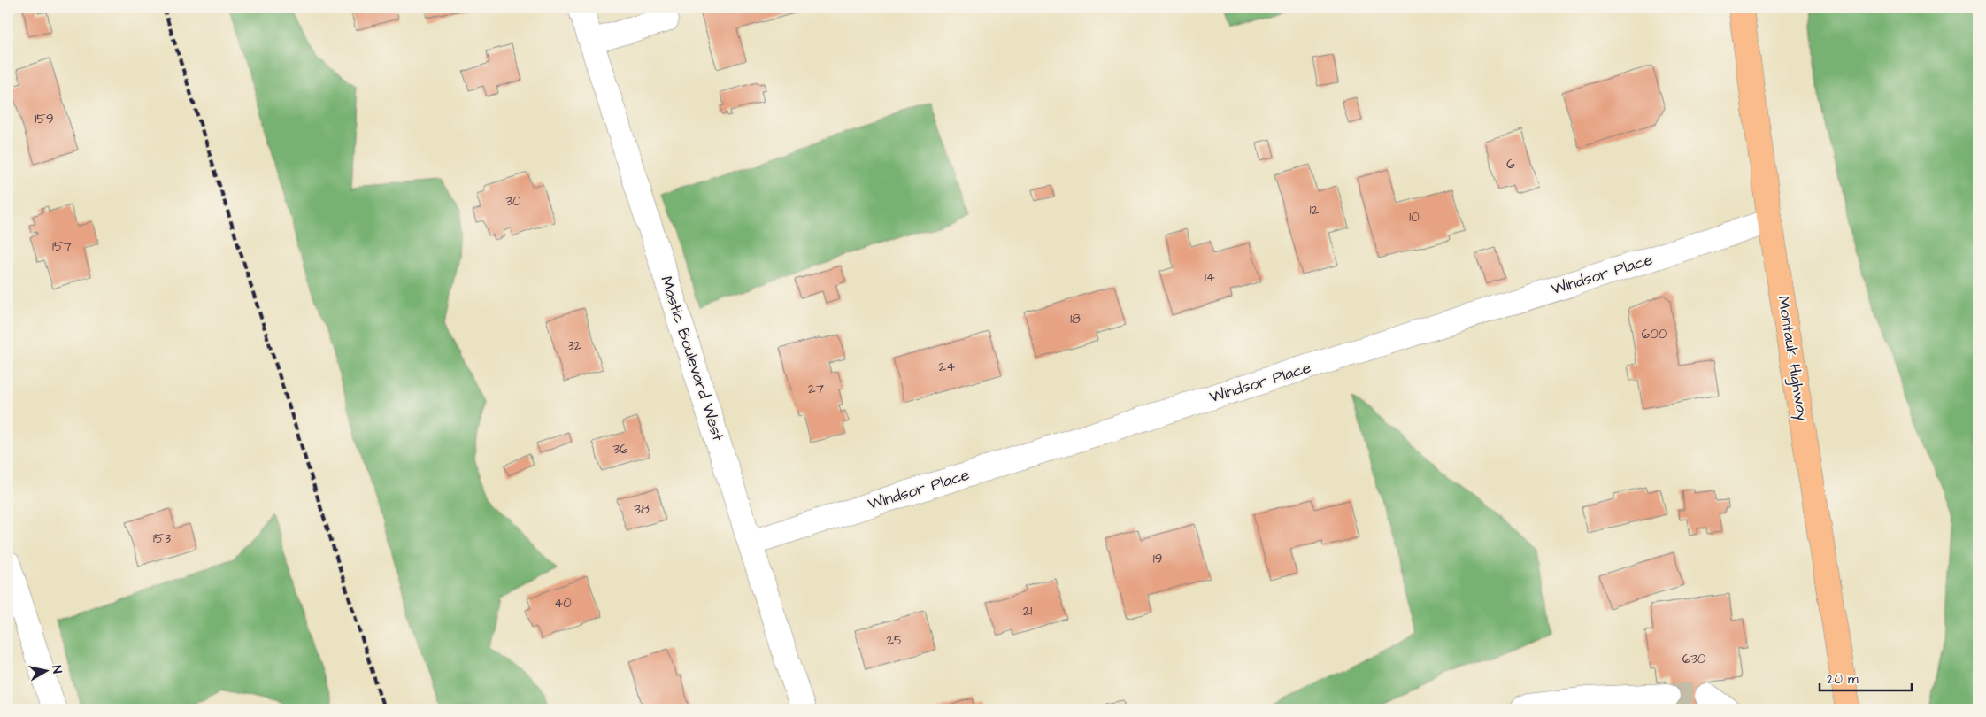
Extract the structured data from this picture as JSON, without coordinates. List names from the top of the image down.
{
  "streets": {
    "main road": ["Montauk Highway"],
    "street": ["Windsor Place", "Mastic Boulevard West"]
  },
  "crossings": [
    ["Windsor Place", "Mastic Boulevard West"],
    ["Windsor Place", "Montauk Highway"]
  ],
  "house_numbers": [
    "159",
    "6",
    "30",
    "12",
    "10",
    "157",
    "14",
    "18",
    "600",
    "32",
    "24",
    "27",
    "36",
    "38",
    "153",
    "19",
    "40",
    "21",
    "25",
    "630"
  ],
  "scale_bar": "20 m",
  "north": "right"
}
